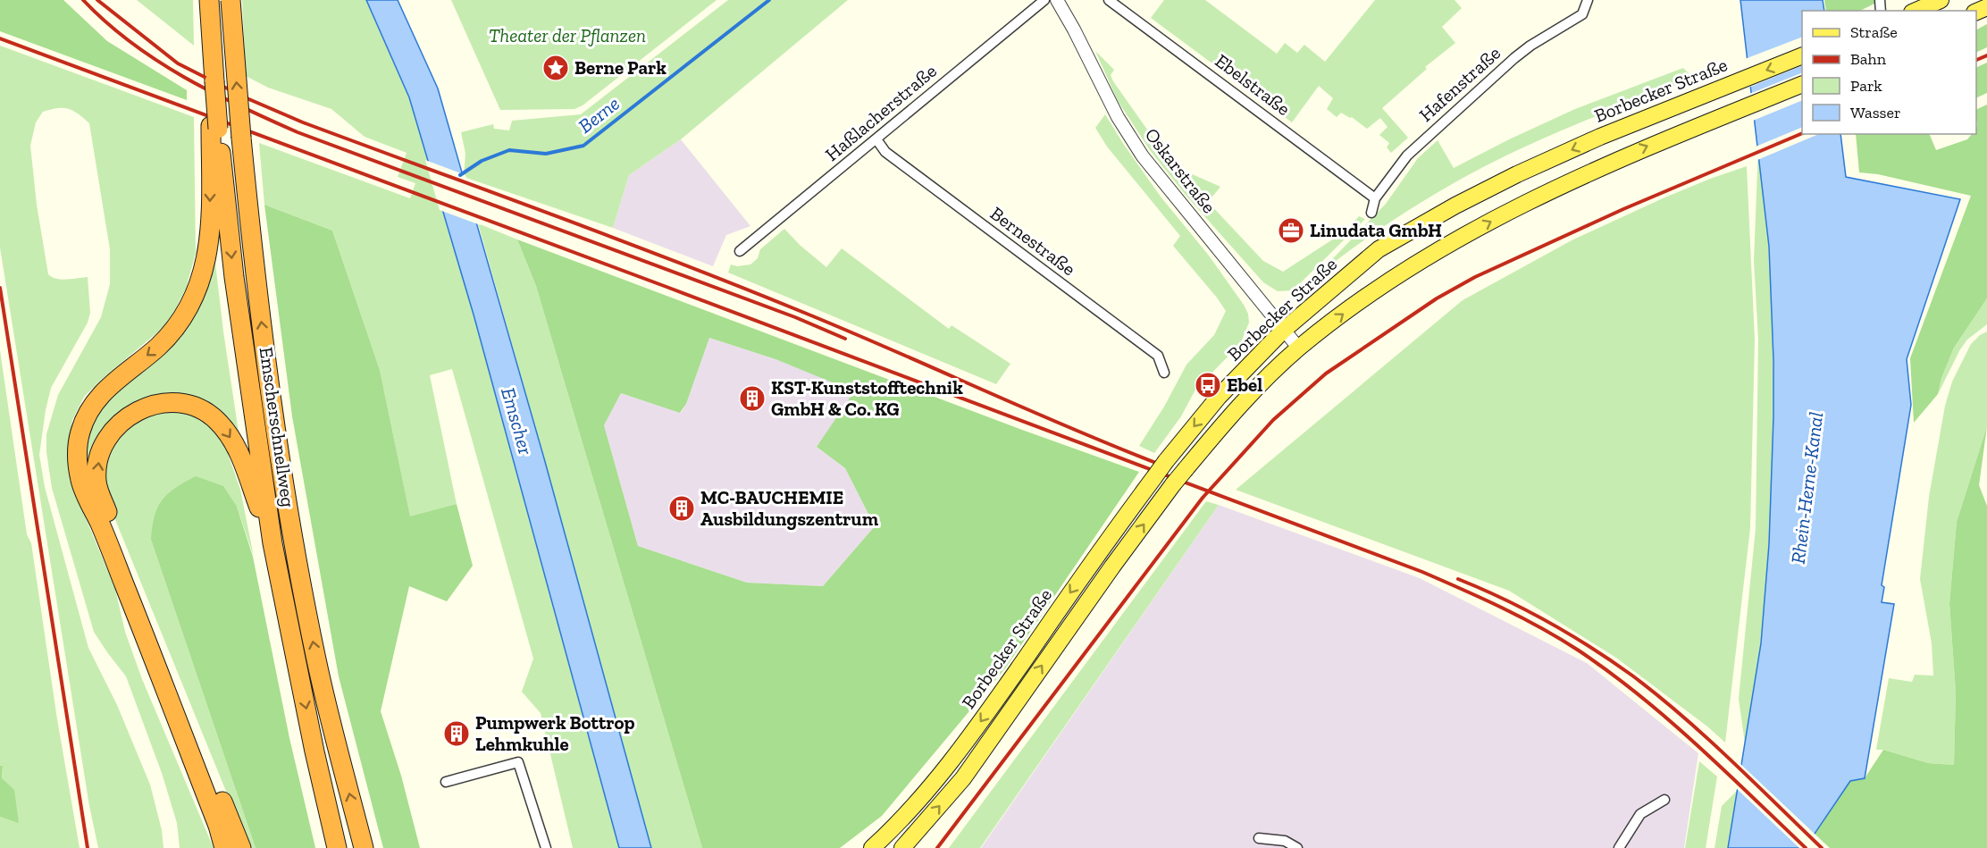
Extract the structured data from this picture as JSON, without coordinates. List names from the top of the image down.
{
  "streets": {
    "highway": ["Emscherschnellweg"],
    "main road": ["Borbecker Straße"],
    "street": [
      "Hafenstraße",
      "Ebelstraße",
      "Haßlacherstraße",
      "Oskarstraße",
      "Bernestraße"
    ]
  },
  "crossings": [
    ["Hafenstraße", "Ebelstraße"],
    ["Borbecker Straße", "Oskarstraße"],
    ["Haßlacherstraße", "Bernestraße"]
  ],
  "water": ["Berne", "Emscher", "Rhein-Herne-Kanal"],
  "parks": ["Theater der Pflanzen"],
  "places": {
    "place": ["Berne Park"],
    "office": ["Linudata GmbH"],
    "bus stop": ["Ebel"],
    "building": ["KST-Kunststofftechnik GmbH & Co. KG", "MC-BAUCHEMIE Ausbildungszentrum", "Pumpwerk Bottrop Lehmkuhle"]
  },
  "legend": [
    "Straße",
    "Bahn",
    "Park",
    "Wasser"
  ]
}
